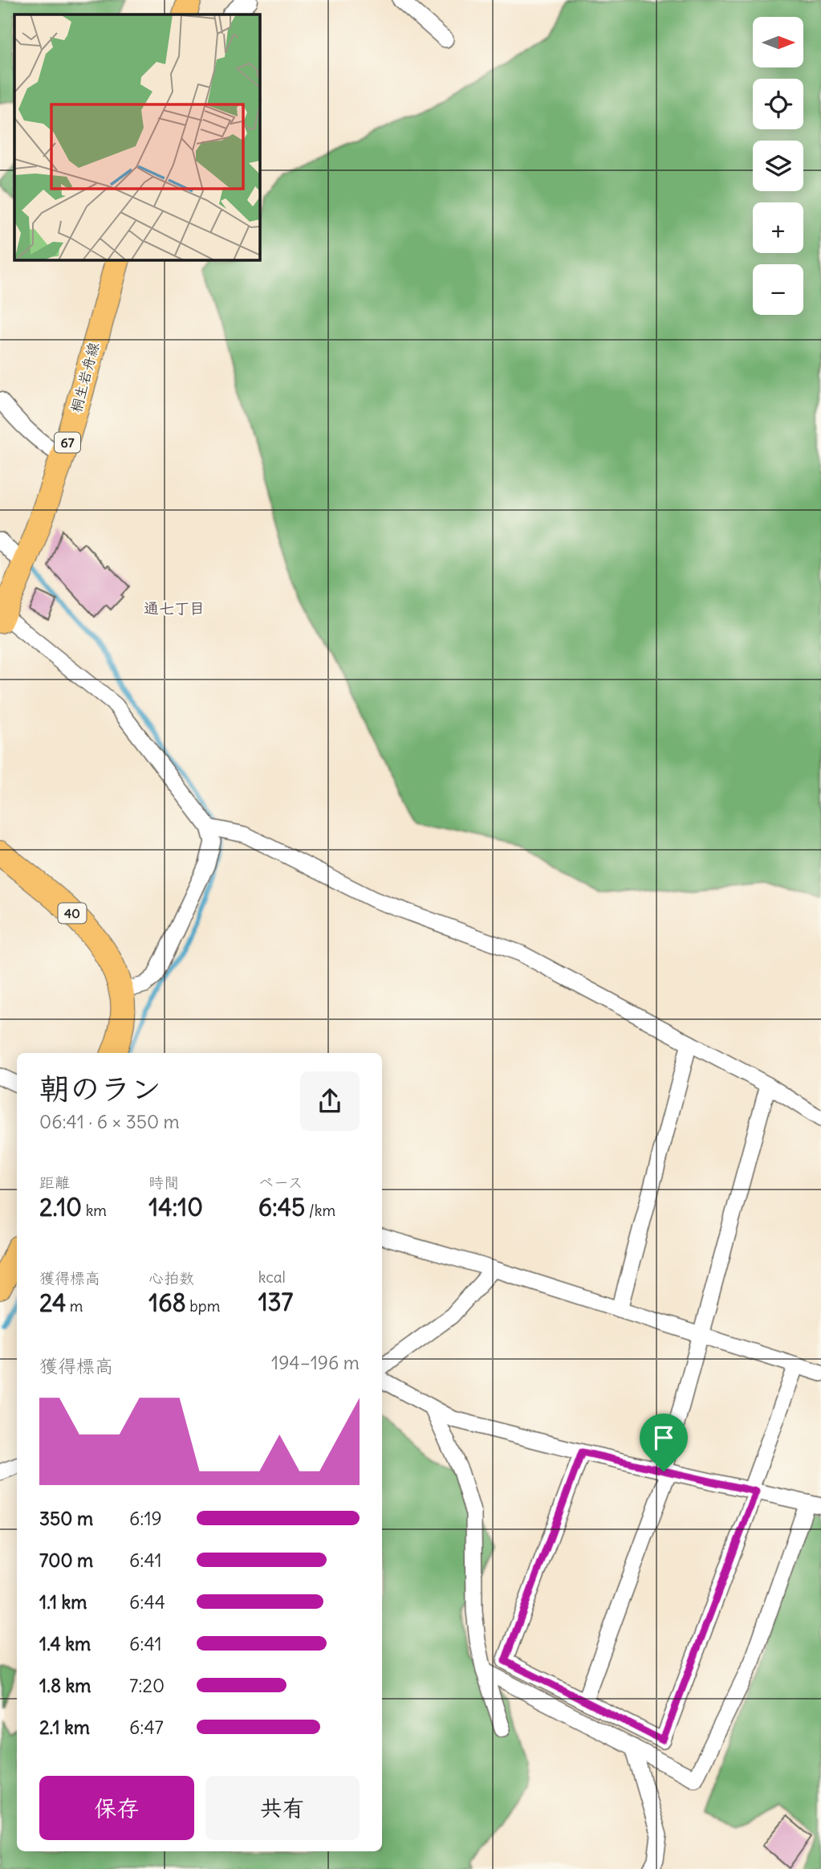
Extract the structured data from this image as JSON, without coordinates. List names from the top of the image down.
{
  "streets": {
    "main road": ["桐生岩舟線", "67", "40"]
  },
  "districts": ["通七丁目"],
  "north": "right",
  "page": {
    "map_buttons": ["+", "−"],
    "heading": ["朝のラン", "06:41 · 6 × 350 m"],
    "stats": [
      ["距離", "2.10 km"],
      ["時間", "14:10"],
      ["ペース", "6:45 /km"],
      ["獲得標高", "24 m"],
      ["心拍数", "168 bpm"],
      ["kcal", "137"]
    ],
    "chart": ["獲得標高", "194–196 m"],
    "list": [
      {
        "name": "350 m",
        "note": "6:19"
      },
      {
        "name": "700 m",
        "note": "6:41"
      },
      {
        "name": "1.1 km",
        "note": "6:44"
      },
      {
        "name": "1.4 km",
        "note": "6:41"
      },
      {
        "name": "1.8 km",
        "note": "7:20"
      },
      {
        "name": "2.1 km",
        "note": "6:47"
      }
    ],
    "buttons": ["保存", "共有"]
  }
}
